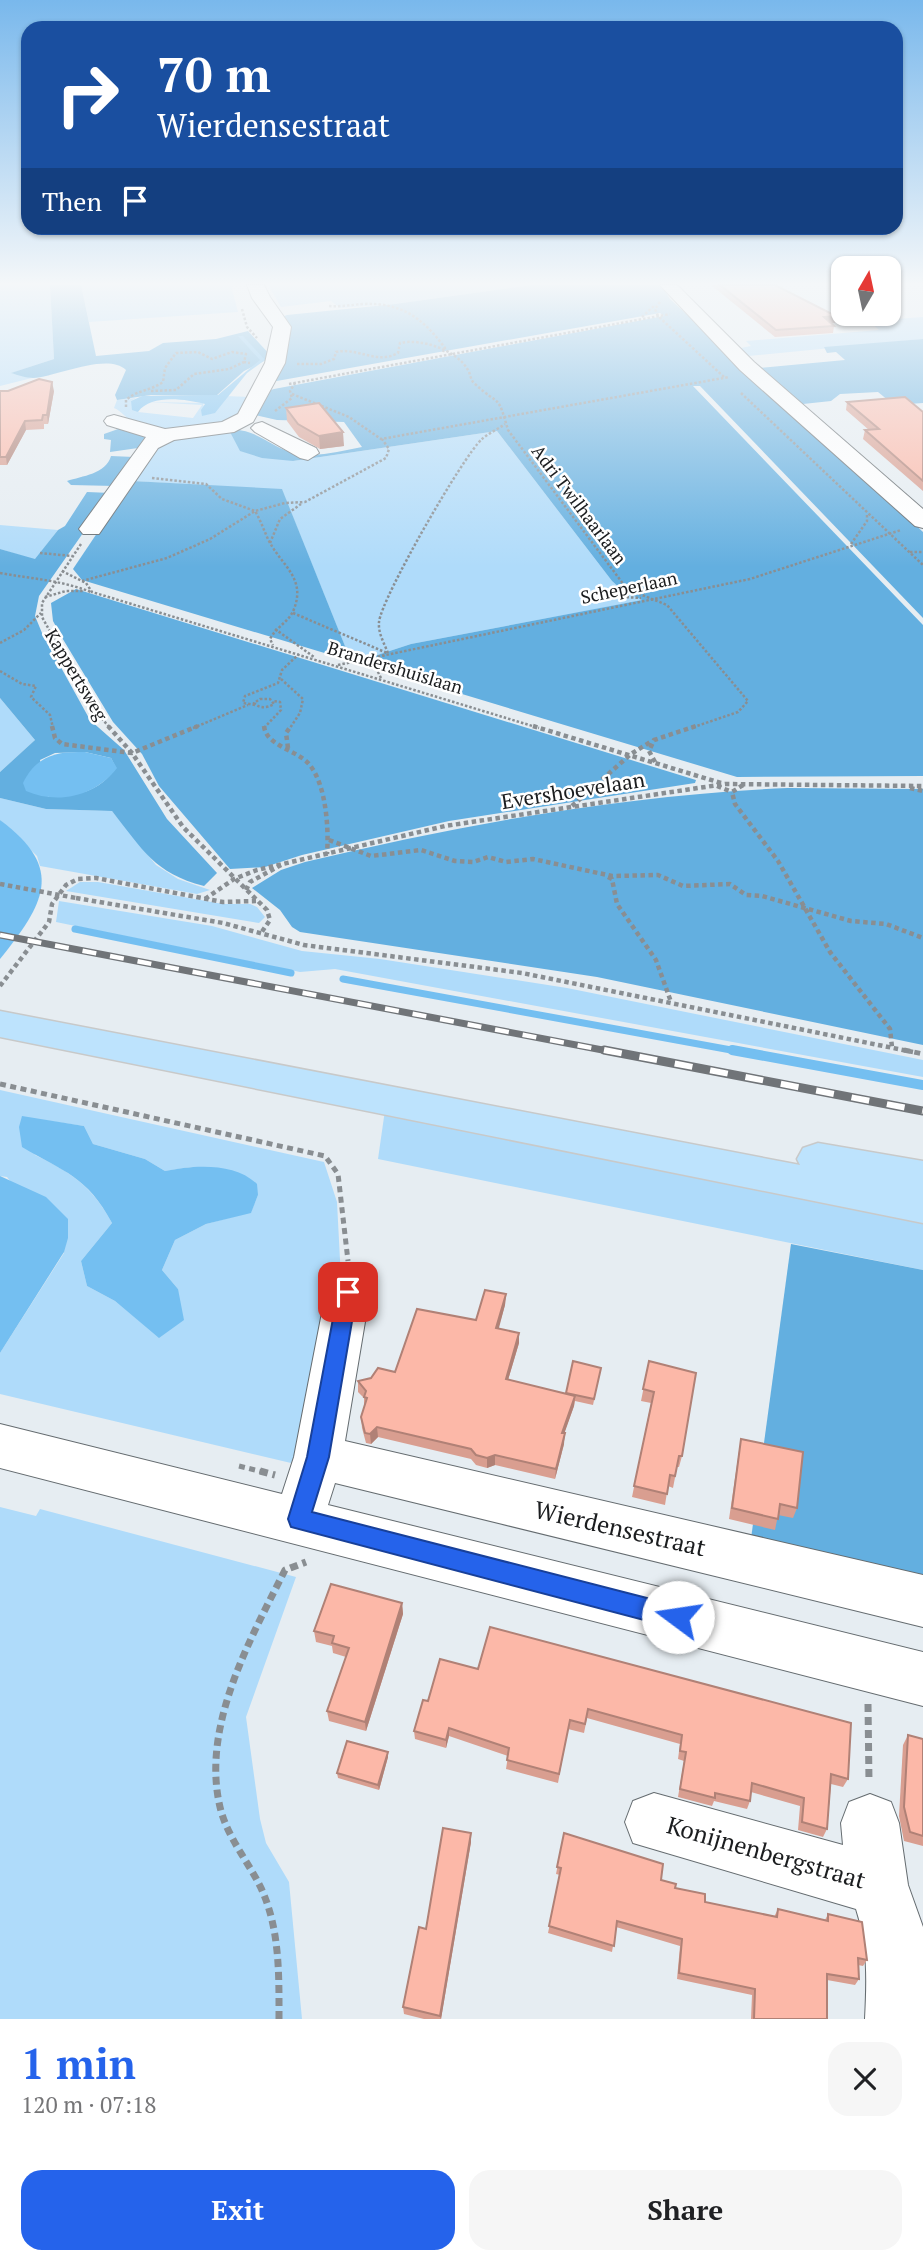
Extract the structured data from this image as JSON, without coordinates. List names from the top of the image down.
{
  "streets": {
    "street": ["Wierdensestraat", "Konijnenbergstraat"],
    "path": [
      "Adri Twilhaarlaan",
      "Scheperlaan",
      "Brandershuislaan",
      "Kappertsweg",
      "Evershoevelaan"
    ]
  },
  "crossings": [
    ["Adri Twilhaarlaan", "Scheperlaan"],
    ["Scheperlaan", "Brandershuislaan"],
    ["Brandershuislaan", "Kappertsweg"],
    ["Brandershuislaan", "Evershoevelaan"],
    ["Kappertsweg", "Evershoevelaan"]
  ],
  "north": "top",
  "page": {
    "turn": ["70 m", "Wierdensestraat"],
    "then": "Then",
    "heading": ["1 min", "120 m · 07:18"],
    "buttons": ["Exit", "Share"]
  }
}
